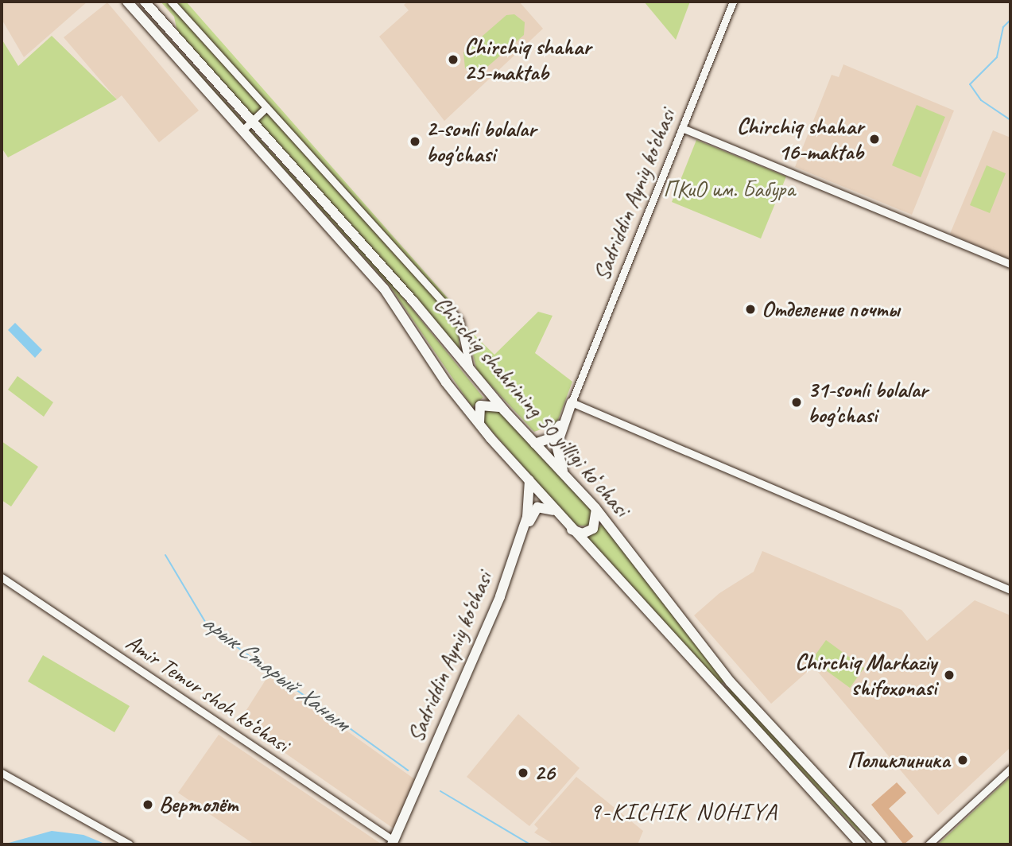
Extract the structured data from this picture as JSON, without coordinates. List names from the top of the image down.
{
  "streets": {
    "main road": ["Sadriddin Ayniy ko‘chasi", "Chirchiq shahrining 50 yilligi koʻchasi"],
    "street": ["Amir Temur shoh ko‘chasi"]
  },
  "crossings": [
    ["Sadriddin Ayniy ko‘chasi", "Chirchiq shahrining 50 yilligi koʻchasi"],
    ["Sadriddin Ayniy ko‘chasi", "Amir Temur shoh ko‘chasi"]
  ],
  "districts": ["9-KICHIK NOHIYA"],
  "water": ["арык Старый Ханым"],
  "parks": ["ПКиО им. Бабура"],
  "places": [
    "Chirchiq shahar 25-maktab",
    "Chirchiq shahar 16-maktab",
    "2-sonli bolalar bog'chasi",
    "Отделение почты",
    "31-sonli bolalar bog'chasi",
    "Chirchiq Markaziy shifoxonasi",
    "Поликлиника",
    "26",
    "Вертолёт"
  ]
}
